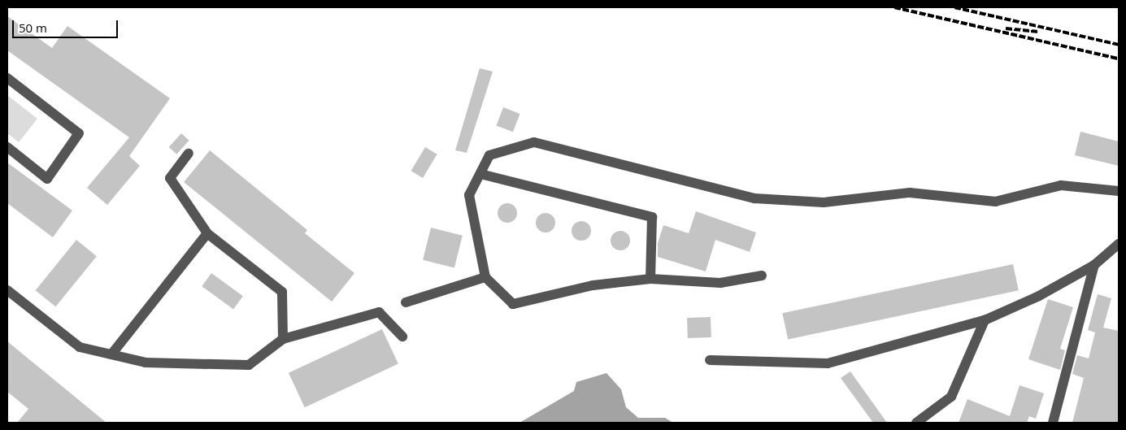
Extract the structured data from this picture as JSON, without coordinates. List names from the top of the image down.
{
  "scale_bar": "50 m"
}
